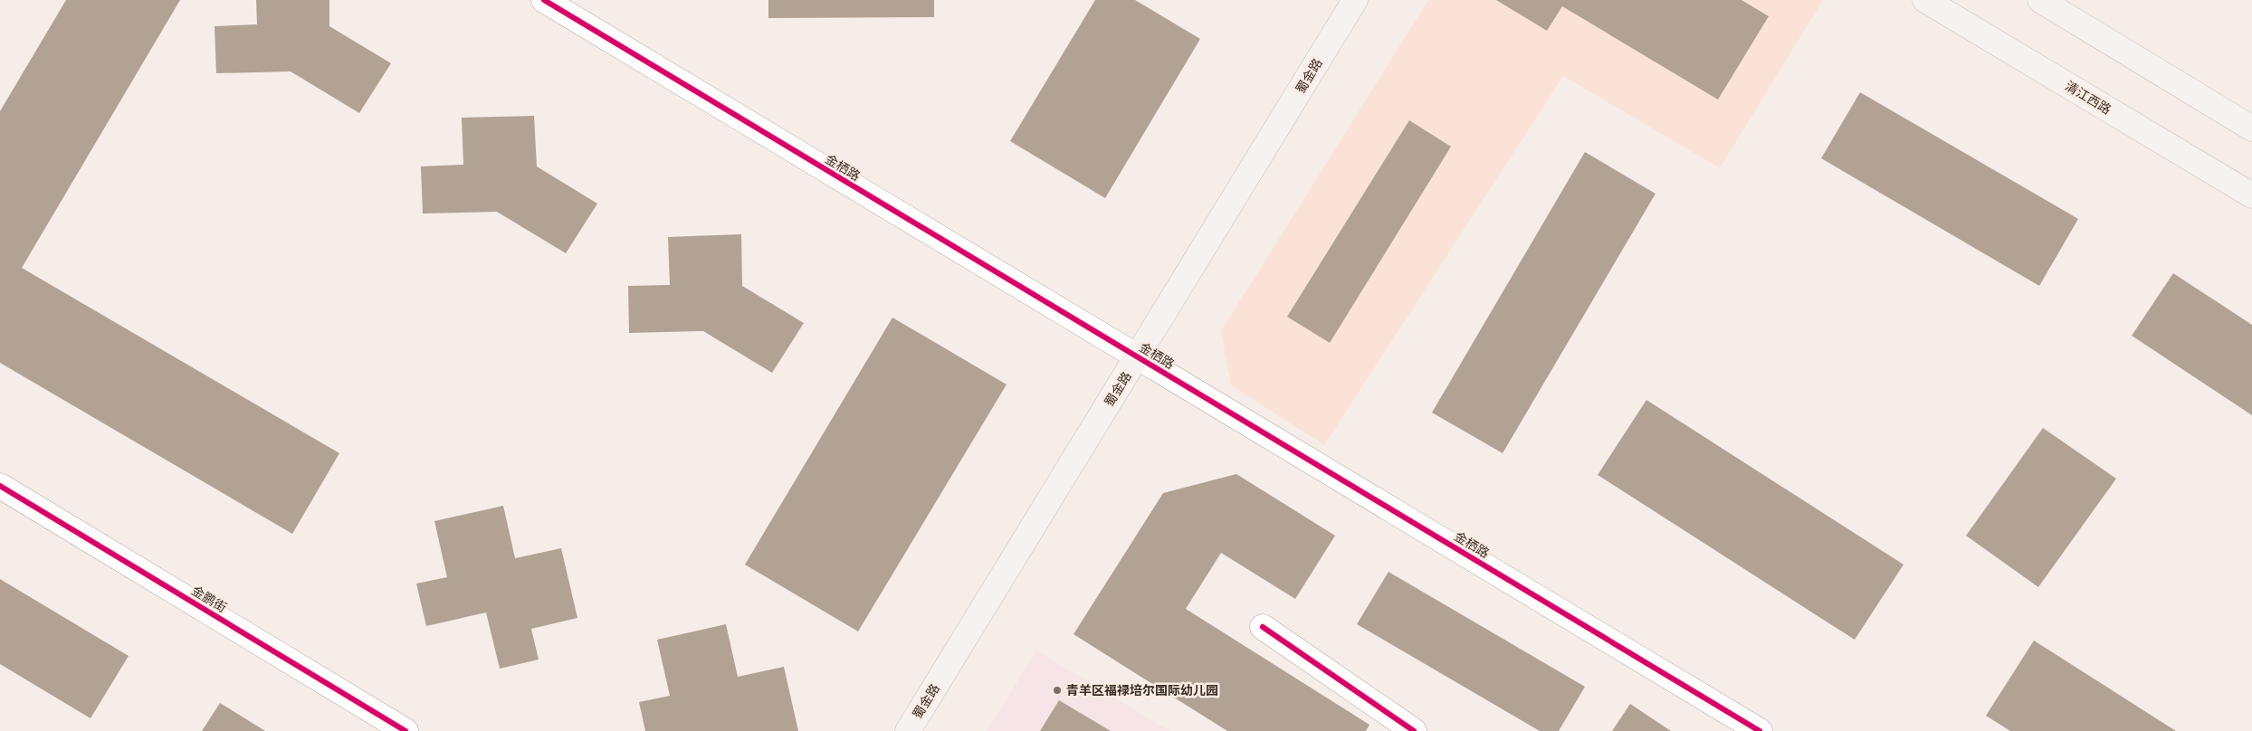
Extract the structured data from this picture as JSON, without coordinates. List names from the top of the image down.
{
  "streets": {
    "main road": ["蜀金路", "清江西路"],
    "street": ["金栖路", "金鹏街"]
  },
  "crossings": [
    ["蜀金路", "金栖路"]
  ],
  "places": ["青羊区福禄培尔国际幼儿园"]
}
